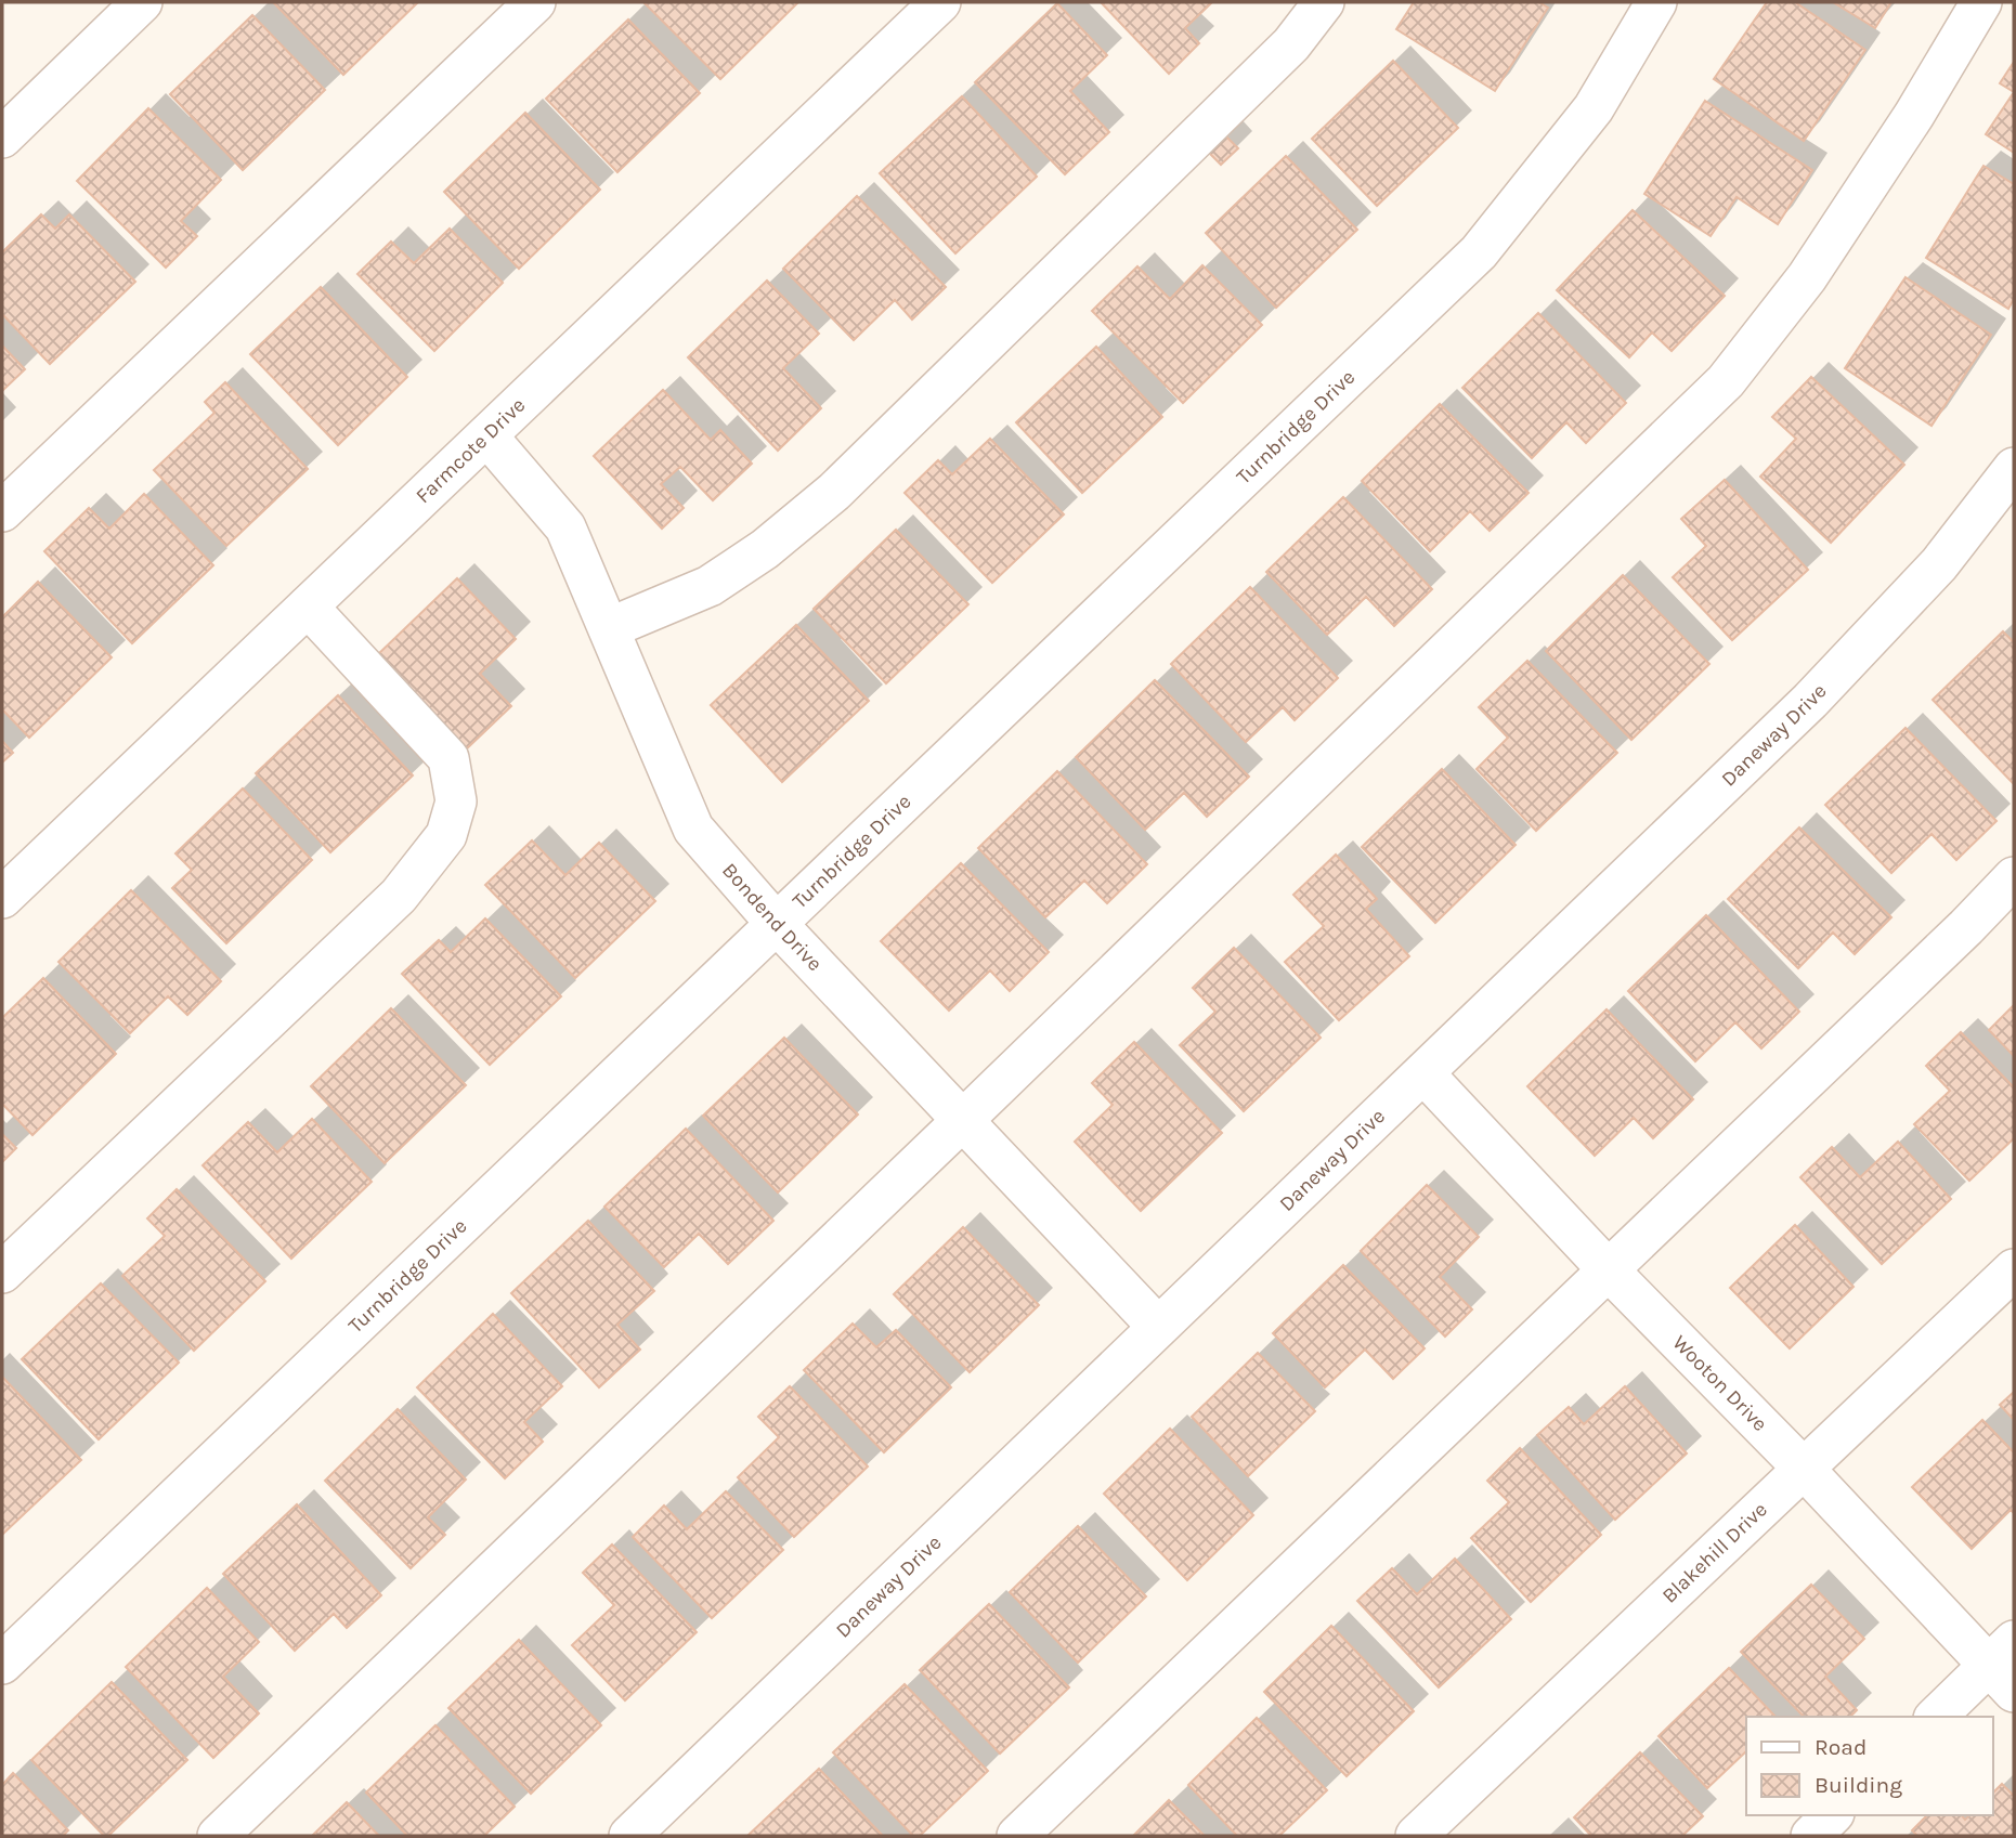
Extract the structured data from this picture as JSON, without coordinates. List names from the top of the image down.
{
  "streets": {
    "street": [
      "Turnbridge Drive",
      "Farmcote Drive",
      "Daneway Drive",
      "Bondend Drive",
      "Wooton Drive",
      "Blakehill Drive"
    ]
  },
  "crossings": [
    ["Turnbridge Drive", "Bondend Drive"],
    ["Farmcote Drive", "Bondend Drive"],
    ["Daneway Drive", "Bondend Drive"],
    ["Daneway Drive", "Wooton Drive"],
    ["Wooton Drive", "Blakehill Drive"]
  ],
  "legend": ["Road", "Building"]
}
